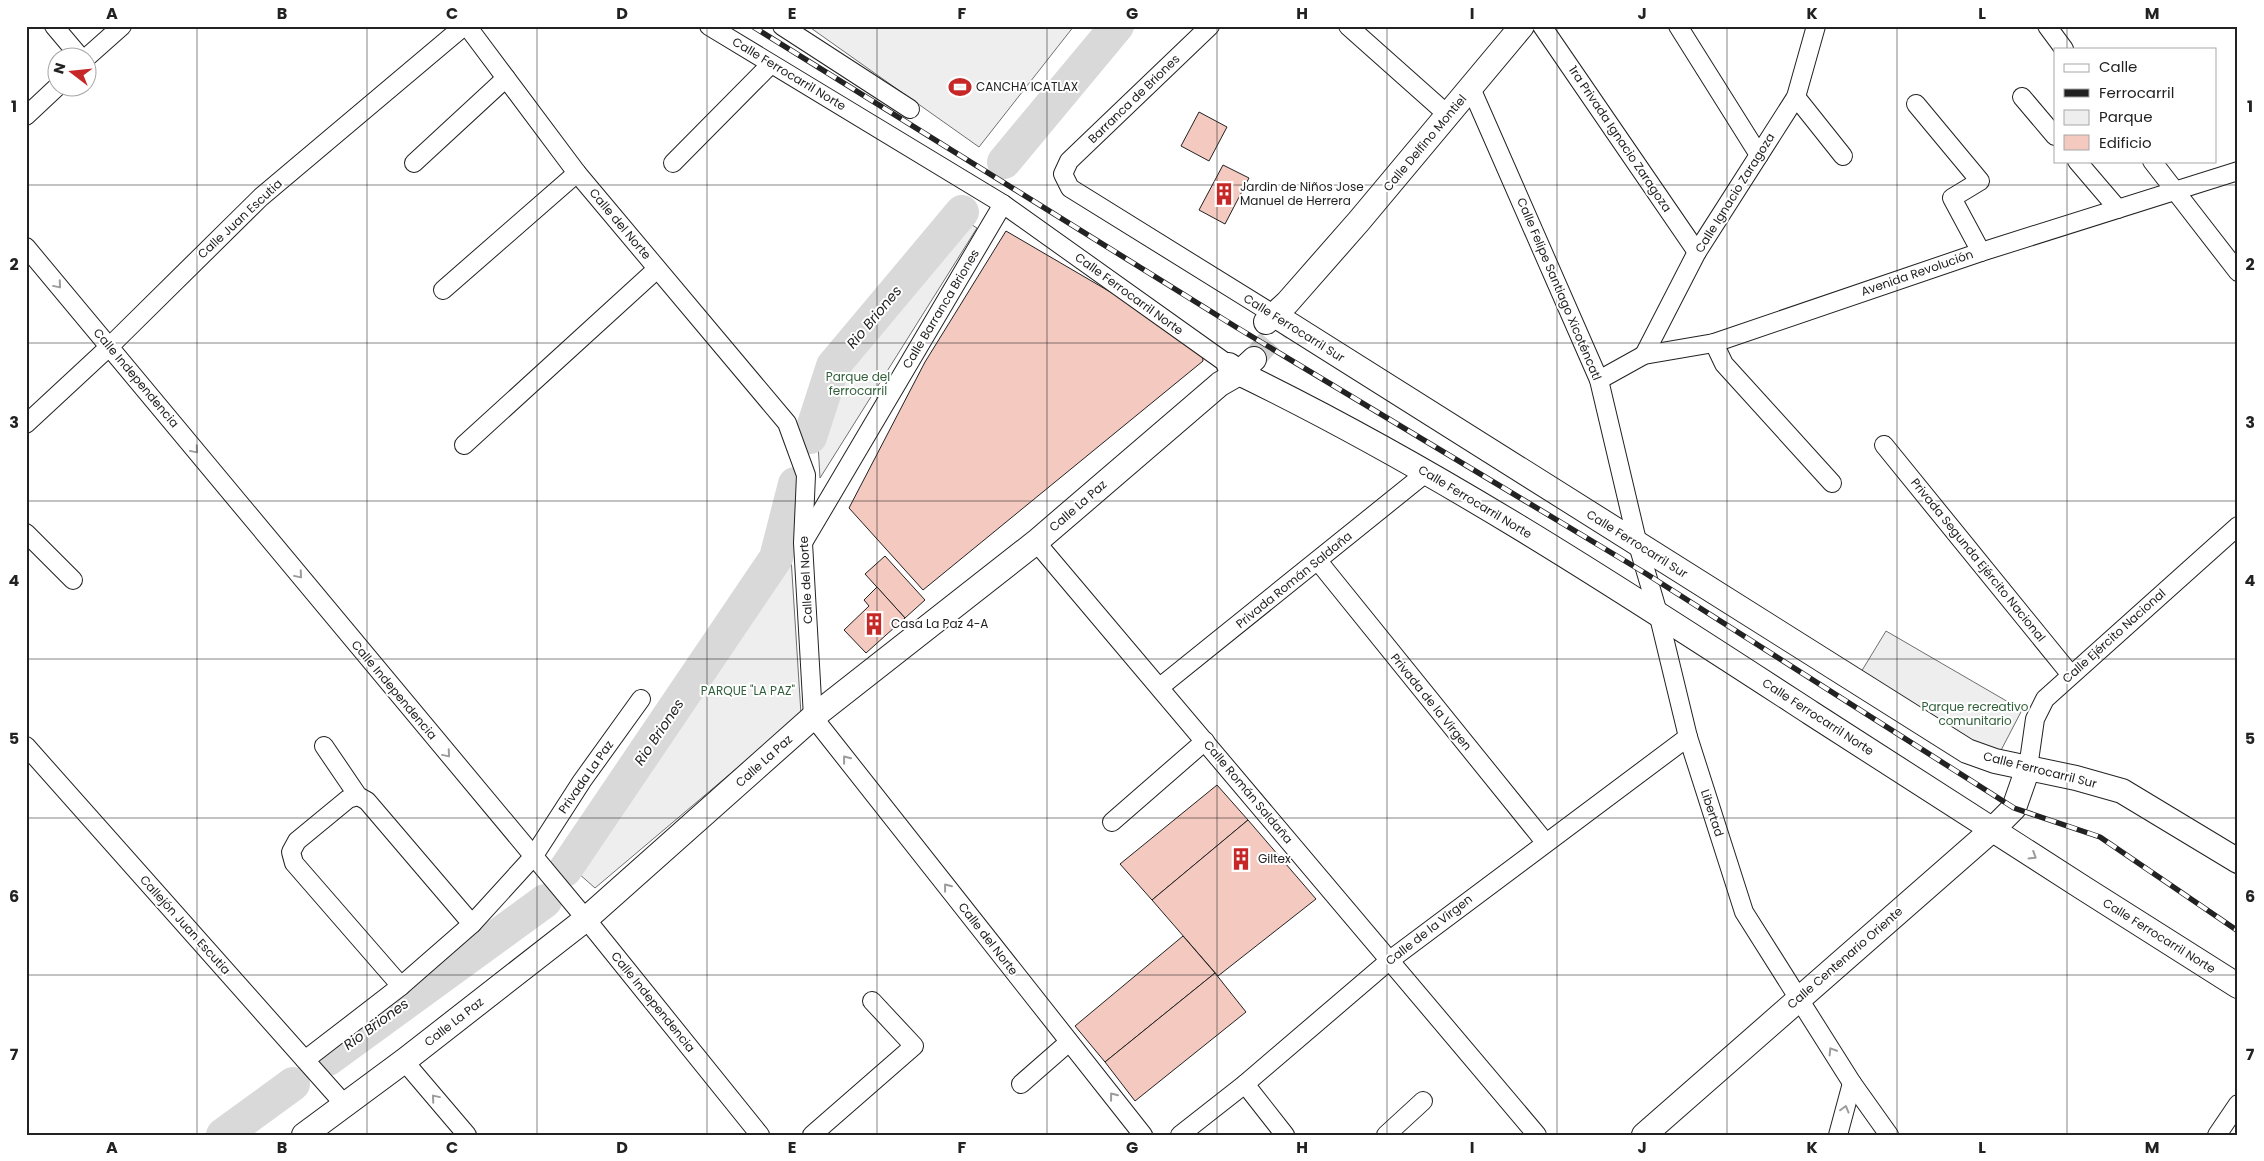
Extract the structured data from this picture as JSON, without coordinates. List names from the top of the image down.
{
  "streets": {
    "main road": [
      "Calle Ferrocarril Norte",
      "Calle Delfino Montiel",
      "Calle Ferrocarril Sur",
      "Calle La Paz",
      "Calle Centenario Oriente"
    ],
    "street": [
      "Barranca de Briones",
      "1ra Privada Ignacio Zaragoza",
      "Calle Ignacio Zaragoza",
      "Calle Juan Escutia",
      "Calle del Norte",
      "Avenida Revolución",
      "Calle Felipe Santiago Xicoténcatl",
      "Calle Barranca Briones",
      "Calle Independencia",
      "Privada Segunda Ejército Nacional",
      "Privada Román Saldaña",
      "Calle Ejército Nacional",
      "Privada de la Virgen",
      "Privada La Paz",
      "Calle Román Saldaña",
      "Libertad",
      "Callejón Juan Escutia",
      "Calle de la Virgen"
    ]
  },
  "crossings": [
    ["Calle Ferrocarril Norte", "Calle Felipe Santiago Xicoténcatl"],
    ["Calle Ferrocarril Norte", "Calle Barranca Briones"],
    ["Calle Ferrocarril Norte", "Calle La Paz"],
    ["Calle Ferrocarril Norte", "Privada Román Saldaña"],
    ["Calle Ferrocarril Norte", "Libertad"],
    ["Calle Ferrocarril Norte", "Calle Centenario Oriente"],
    ["Barranca de Briones", "Calle Ferrocarril Sur"],
    ["1ra Privada Ignacio Zaragoza", "Calle Ignacio Zaragoza"],
    ["Calle Delfino Montiel", "Calle Felipe Santiago Xicoténcatl"],
    ["Calle Delfino Montiel", "Calle Ferrocarril Sur"],
    ["Calle Ignacio Zaragoza", "Avenida Revolución"],
    ["Calle Juan Escutia", "Calle del Norte"],
    ["Calle Juan Escutia", "Calle Independencia"],
    ["Calle del Norte", "Calle Barranca Briones"],
    ["Calle del Norte", "Calle La Paz"],
    ["Avenida Revolución", "Calle Felipe Santiago Xicoténcatl"],
    ["Calle Felipe Santiago Xicoténcatl", "Calle Ferrocarril Sur"],
    ["Calle Felipe Santiago Xicoténcatl", "Libertad"],
    ["Calle Ferrocarril Sur", "Calle Ejército Nacional"],
    ["Calle Ferrocarril Sur", "Calle Centenario Oriente"],
    ["Calle Independencia", "Calle La Paz"],
    ["Calle Independencia", "Privada La Paz"],
    ["Calle La Paz", "Calle Román Saldaña"],
    ["Calle La Paz", "Callejón Juan Escutia"],
    ["Privada Segunda Ejército Nacional", "Calle Ejército Nacional"],
    ["Privada Román Saldaña", "Privada de la Virgen"],
    ["Privada Román Saldaña", "Calle Román Saldaña"],
    ["Calle Ejército Nacional", "Calle Centenario Oriente"],
    ["Privada de la Virgen", "Calle de la Virgen"],
    ["Calle Román Saldaña", "Calle de la Virgen"],
    ["Libertad", "Calle de la Virgen"],
    ["Libertad", "Calle Centenario Oriente"]
  ],
  "one_way": ["Calle del Norte", "Calle Independencia"],
  "water": ["Rio Briones"],
  "parks": ["Parque del ferrocarril", "PARQUE \"LA PAZ\"", "Parque recreativo comunitario"],
  "places": {
    "sports": ["CANCHA ICATLAX"],
    "building": ["Jardin de Niños Jose Manuel de Herrera", "Casa La Paz 4-A", "Giltex"]
  },
  "legend": [
    "Calle",
    "Ferrocarril",
    "Parque",
    "Edificio"
  ],
  "north": "left",
  "grid": {
    "columns": [
      "A",
      "B",
      "C",
      "D",
      "E",
      "F",
      "G",
      "H",
      "I",
      "J",
      "K",
      "L",
      "M"
    ],
    "rows": [
      "1",
      "2",
      "3",
      "4",
      "5",
      "6",
      "7"
    ]
  }
}
